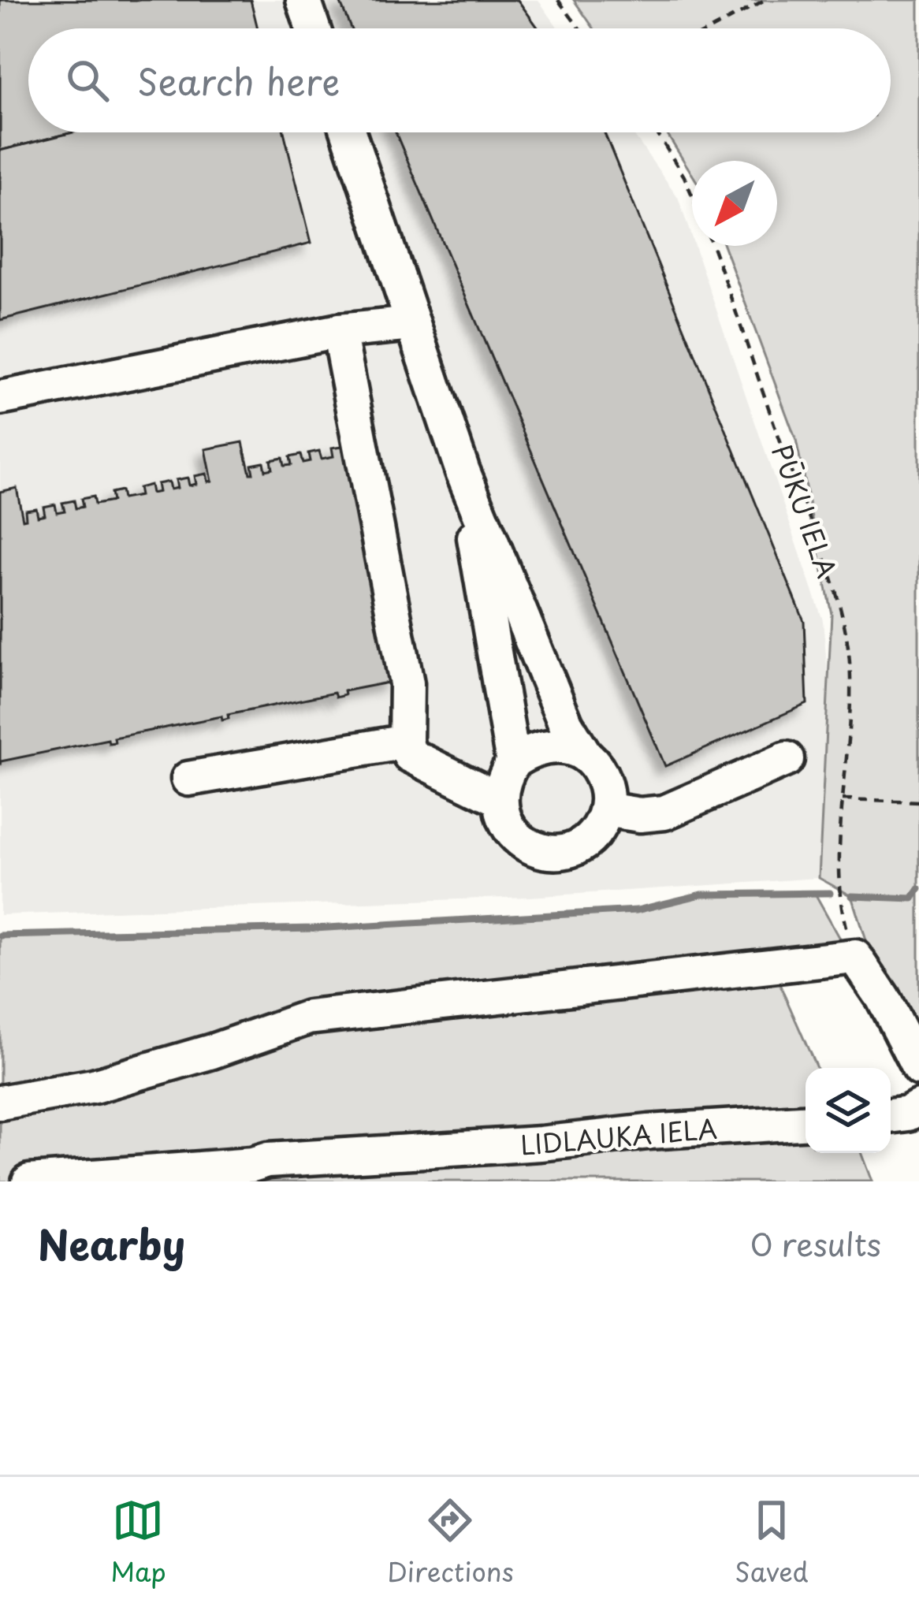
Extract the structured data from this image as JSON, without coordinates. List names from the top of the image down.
{
  "streets": {
    "street": ["LIDLAUKA IELA"],
    "path": ["PŪKU IELA"]
  },
  "north": "bottom left",
  "page": {
    "search": "Search here",
    "heading": ["Nearby", "0 results"],
    "nav": ["Map", "Directions", "Saved"]
  }
}
